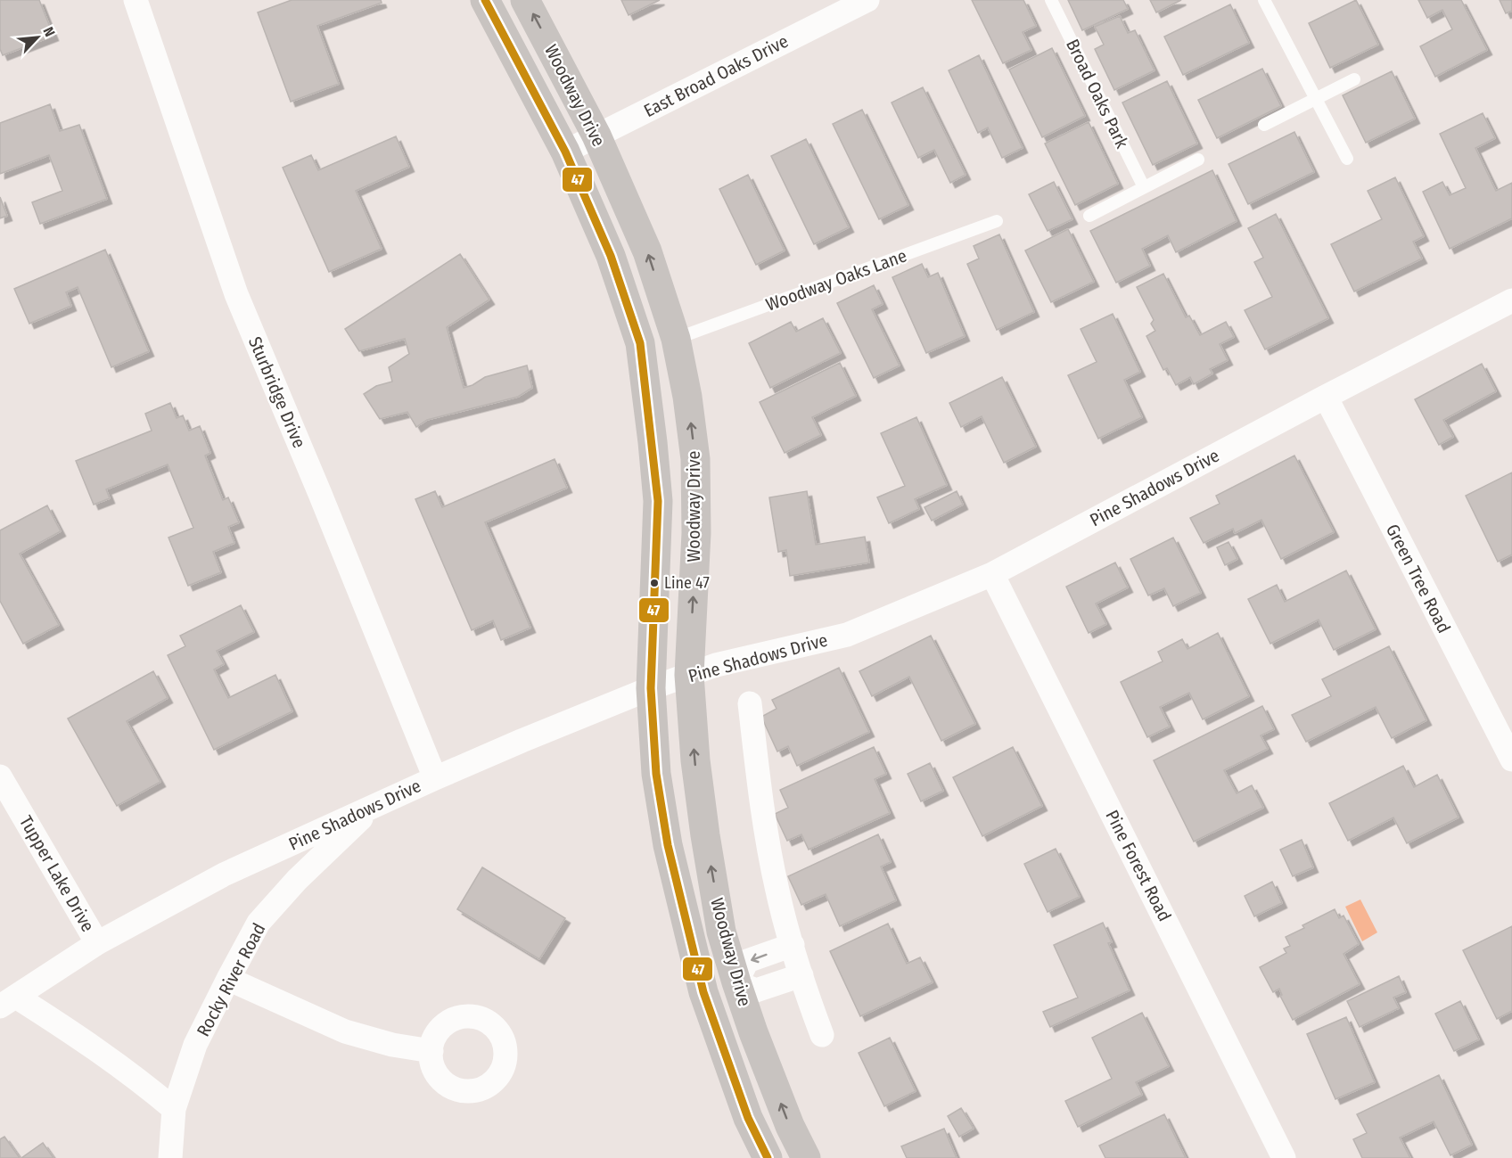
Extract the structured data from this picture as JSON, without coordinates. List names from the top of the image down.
{
  "streets": {
    "main road": ["Woodway Drive"],
    "street": [
      "East Broad Oaks Drive",
      "Sturbridge Drive",
      "Pine Shadows Drive",
      "Green Tree Road",
      "Pine Forest Road",
      "Tupper Lake Drive",
      "Rocky River Road"
    ],
    "lane": ["Broad Oaks Park", "Woodway Oaks Lane"]
  },
  "crossings": [
    ["East Broad Oaks Drive", "Woodway Drive"],
    ["Woodway Drive", "Woodway Oaks Lane"],
    ["Woodway Drive", "Pine Shadows Drive"],
    ["Sturbridge Drive", "Pine Shadows Drive"],
    ["Pine Shadows Drive", "Green Tree Road"],
    ["Pine Shadows Drive", "Pine Forest Road"],
    ["Pine Shadows Drive", "Tupper Lake Drive"],
    ["Pine Shadows Drive", "Rocky River Road"]
  ],
  "places": ["Line 47"],
  "lines": ["transit line 47"],
  "north": "top right"
}
